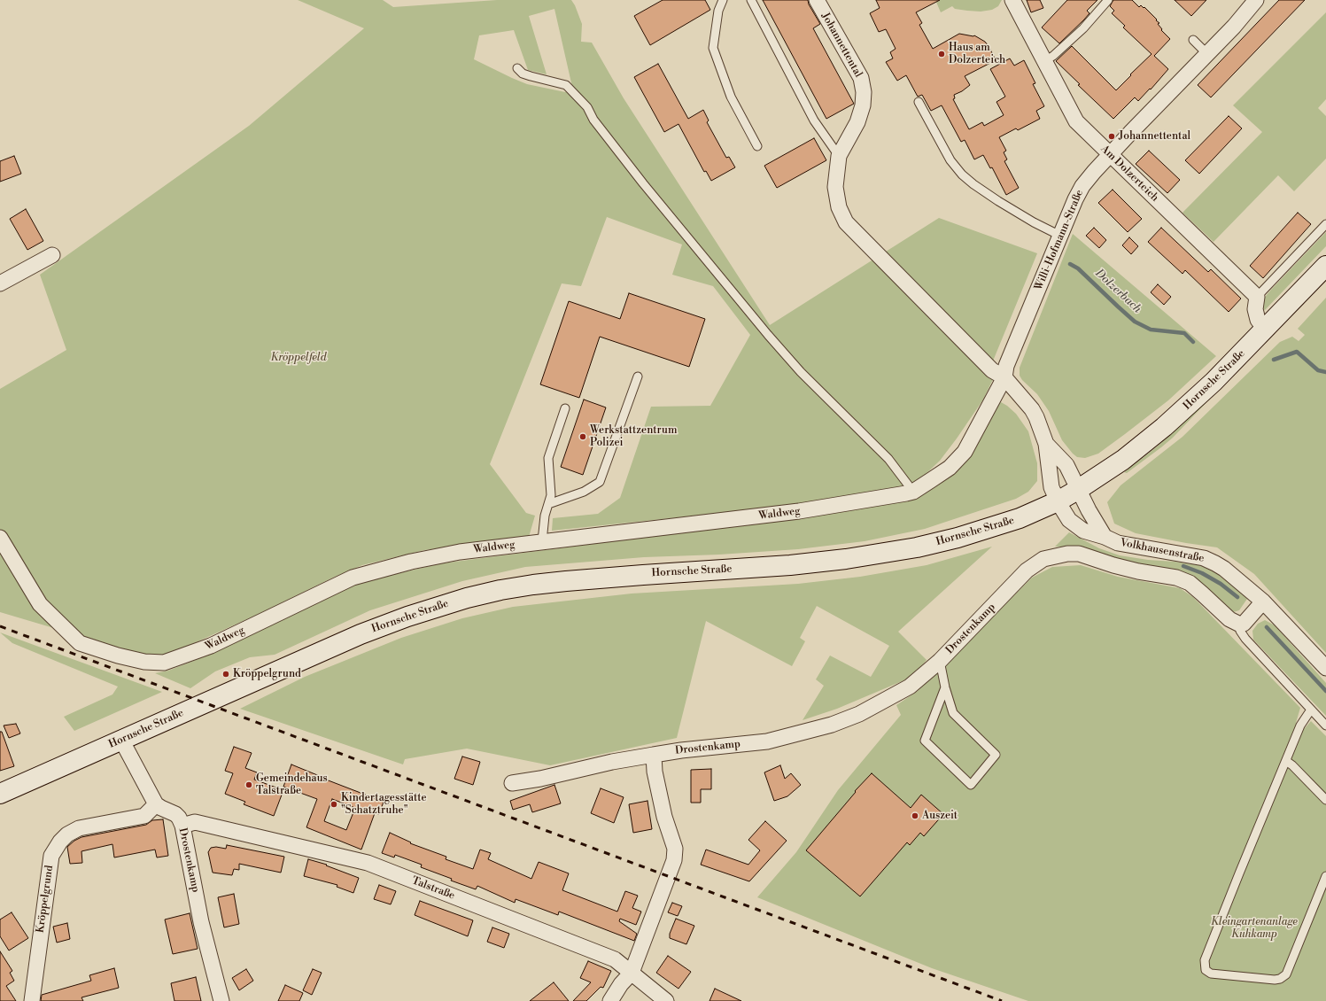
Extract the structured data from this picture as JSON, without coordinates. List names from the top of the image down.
{
  "streets": {
    "main road": ["Hornsche Straße"],
    "street": [
      "Johannettental",
      "Am Dolzerteich",
      "Willi-Hofmann-Straße",
      "Waldweg",
      "Volkhausenstraße",
      "Drostenkamp",
      "Talstraße",
      "Kröppelgrund"
    ]
  },
  "crossings": [
    ["Johannettental", "Willi-Hofmann-Straße"],
    ["Johannettental", "Waldweg"],
    ["Am Dolzerteich", "Willi-Hofmann-Straße"],
    ["Willi-Hofmann-Straße", "Waldweg"],
    ["Hornsche Straße", "Volkhausenstraße"],
    ["Drostenkamp", "Talstraße"],
    ["Drostenkamp", "Kröppelgrund"]
  ],
  "water": ["Dolzerbach"],
  "parks": ["Kröppelfeld", "Kleingartenanlage Kuhkamp"],
  "places": [
    "Haus am Dolzerteich",
    "Johannettental",
    "Werkstattzentrum Polizei",
    "Kröppelgrund",
    "Gemeindehaus Talstraße",
    "Kindertagesstätte \"Schatztruhe\"",
    "Auszeit"
  ]
}
